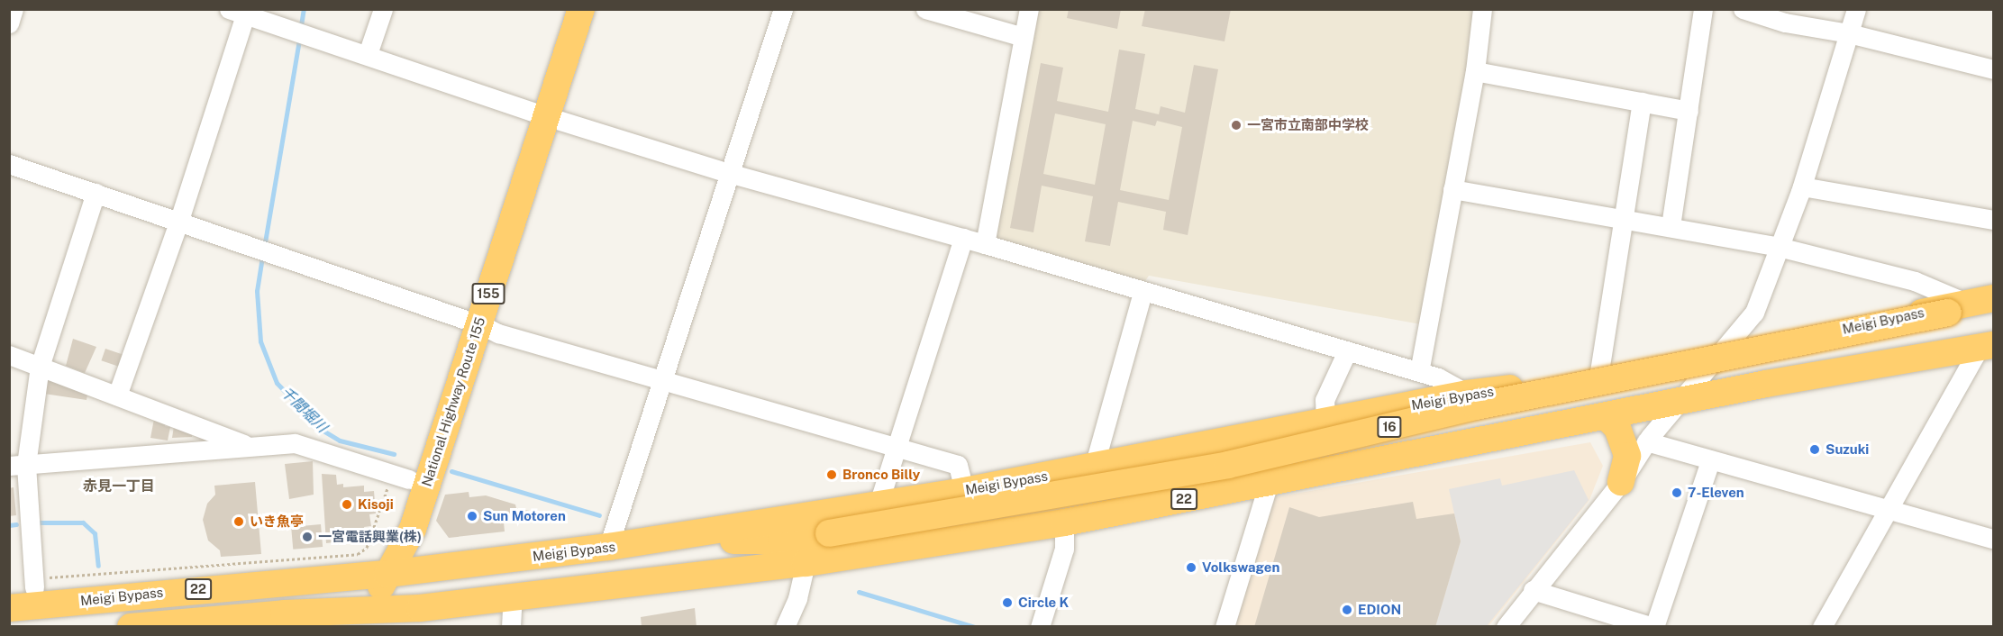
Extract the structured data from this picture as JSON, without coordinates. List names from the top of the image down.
{
  "streets": {
    "highway": [
      "155",
      "Meigi Bypass",
      "National Highway Route 155",
      "16",
      "22"
    ]
  },
  "crossings": [
    ["Meigi Bypass", "National Highway Route 155"],
    ["Meigi Bypass", "16"],
    ["Meigi Bypass", "22"],
    ["National Highway Route 155", "22"]
  ],
  "districts": ["赤見一丁目"],
  "water": ["千間堀川"],
  "places": [
    "一宮市立南部中学校",
    "Suzuki",
    "Bronco Billy",
    "7-Eleven",
    "Kisoji",
    "Sun Motoren",
    "いき魚亭",
    "一宮電話興業(株)",
    "Volkswagen",
    "Circle K",
    "EDION"
  ]
}
